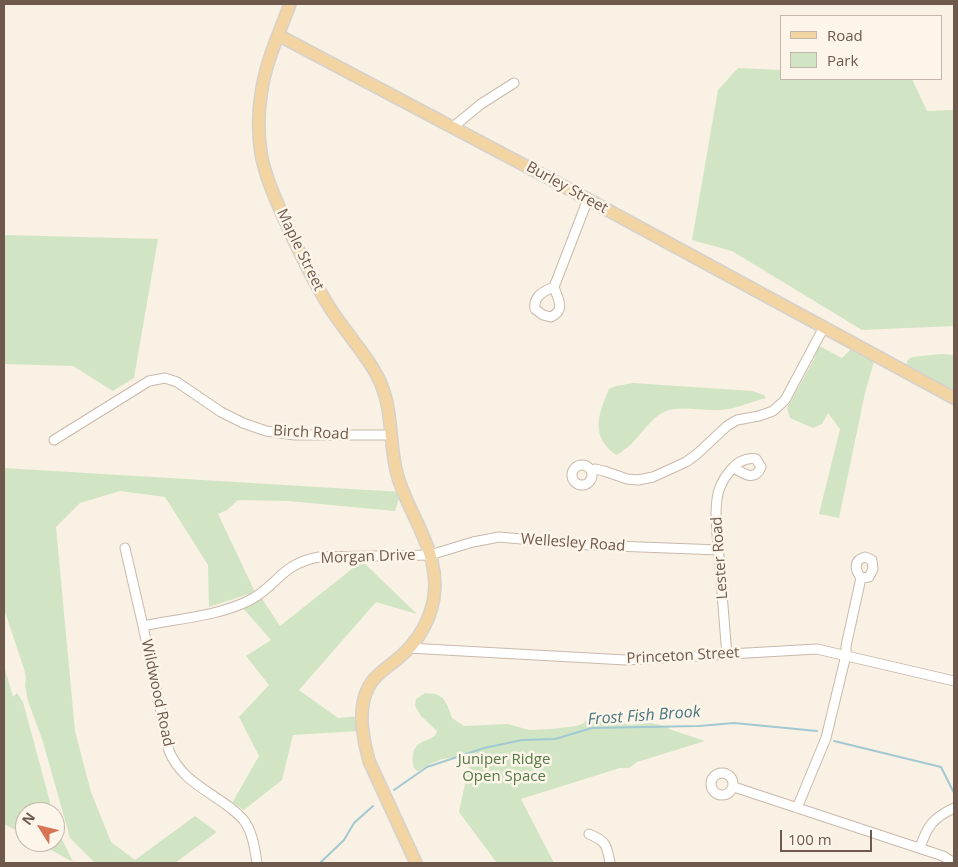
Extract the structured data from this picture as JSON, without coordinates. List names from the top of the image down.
{
  "streets": {
    "main road": ["Burley Street", "Maple Street"],
    "street": [
      "Birch Road",
      "Wellesley Road",
      "Morgan Drive",
      "Lester Road",
      "Princeton Street",
      "Wildwood Road"
    ]
  },
  "crossings": [
    ["Burley Street", "Maple Street"],
    ["Maple Street", "Birch Road"],
    ["Maple Street", "Wellesley Road"],
    ["Maple Street", "Morgan Drive"],
    ["Maple Street", "Princeton Street"],
    ["Wellesley Road", "Morgan Drive"],
    ["Wellesley Road", "Lester Road"],
    ["Morgan Drive", "Wildwood Road"],
    ["Lester Road", "Princeton Street"]
  ],
  "water": ["Frost Fish Brook"],
  "parks": ["Juniper Ridge Open Space"],
  "legend": ["Road", "Park"],
  "scale_bar": "100 m",
  "north": "top left"
}
